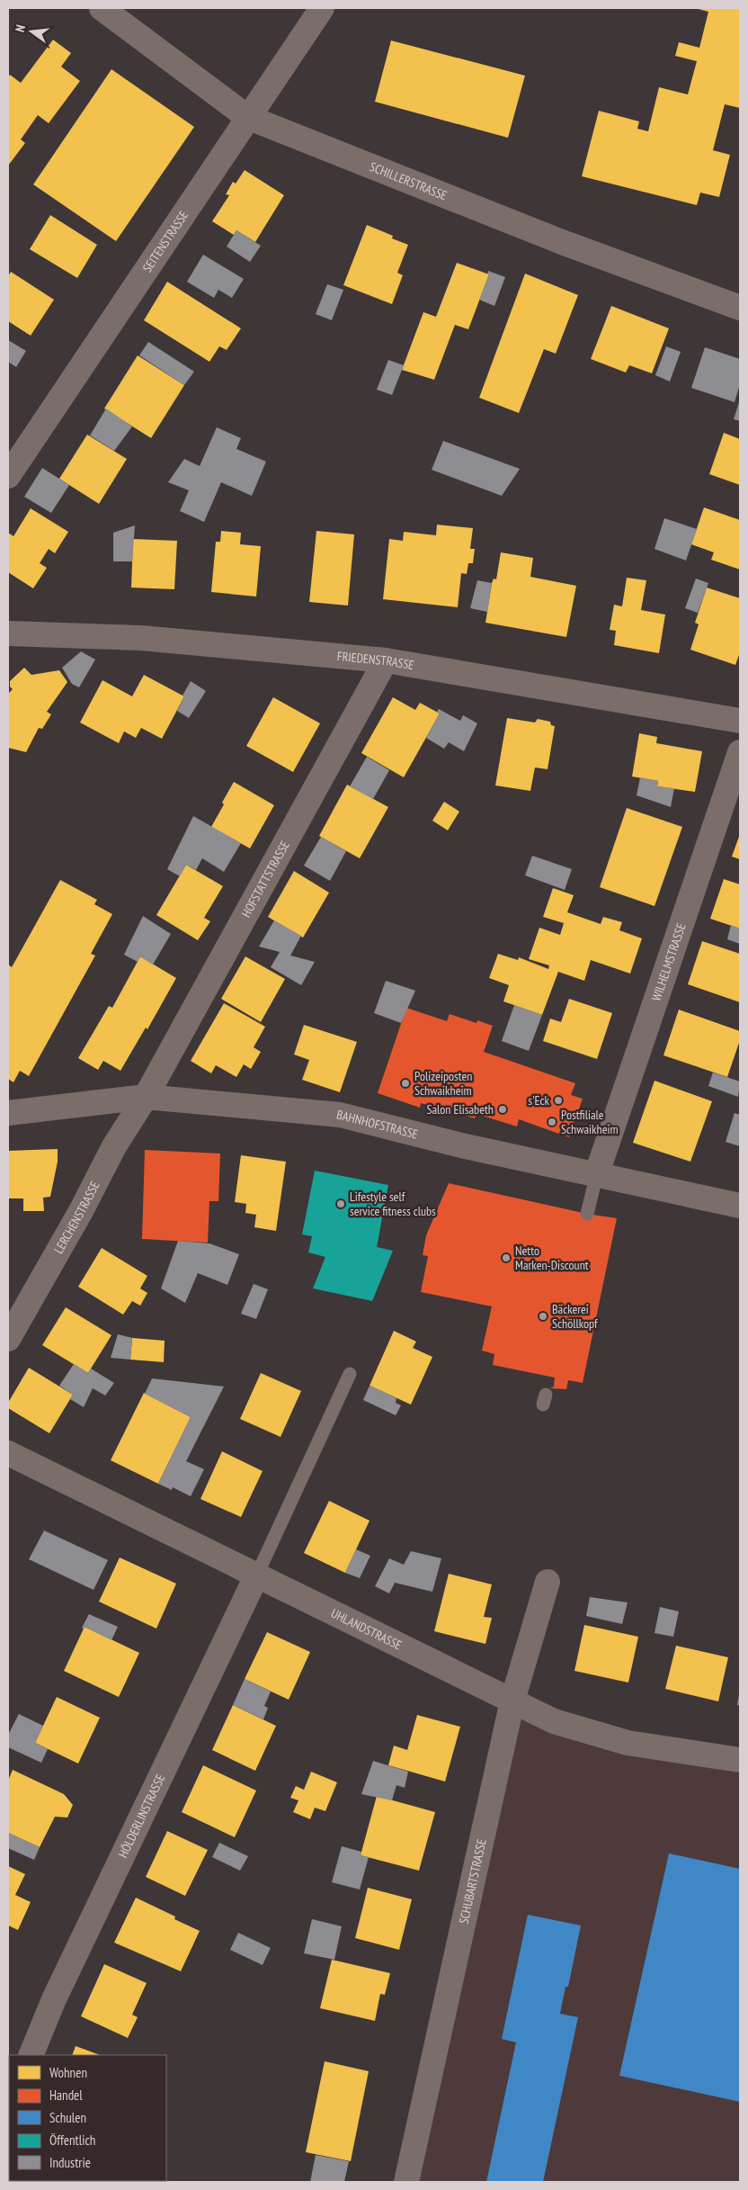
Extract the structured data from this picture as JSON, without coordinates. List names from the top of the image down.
{
  "streets": {
    "street": [
      "SCHILLERSTRASSE",
      "SEITENSTRASSE",
      "FRIEDENSTRASSE",
      "HOFSTATTSTRASSE",
      "WILHELMSTRASSE",
      "BAHNHOFSTRASSE",
      "LERCHENSTRASSE",
      "UHLANDSTRASSE",
      "HÖLDERLINSTRASSE",
      "SCHUBARTSTRASSE"
    ]
  },
  "crossings": [
    ["SCHILLERSTRASSE", "SEITENSTRASSE"],
    ["FRIEDENSTRASSE", "HOFSTATTSTRASSE"],
    ["HOFSTATTSTRASSE", "BAHNHOFSTRASSE"],
    ["HOFSTATTSTRASSE", "LERCHENSTRASSE"],
    ["WILHELMSTRASSE", "BAHNHOFSTRASSE"],
    ["BAHNHOFSTRASSE", "LERCHENSTRASSE"],
    ["UHLANDSTRASSE", "HÖLDERLINSTRASSE"],
    ["UHLANDSTRASSE", "SCHUBARTSTRASSE"]
  ],
  "places": [
    "Polizeiposten Schwaikheim",
    "s'Eck",
    "Salon Elisabeth",
    "Postfiliale Schwaikheim",
    "Lifestyle self service fitness clubs",
    "Netto Marken-Discount",
    "Bäckerei Schöllkopf"
  ],
  "legend": [
    "Wohnen",
    "Handel",
    "Schulen",
    "Öffentlich",
    "Industrie"
  ],
  "north": "left"
}
